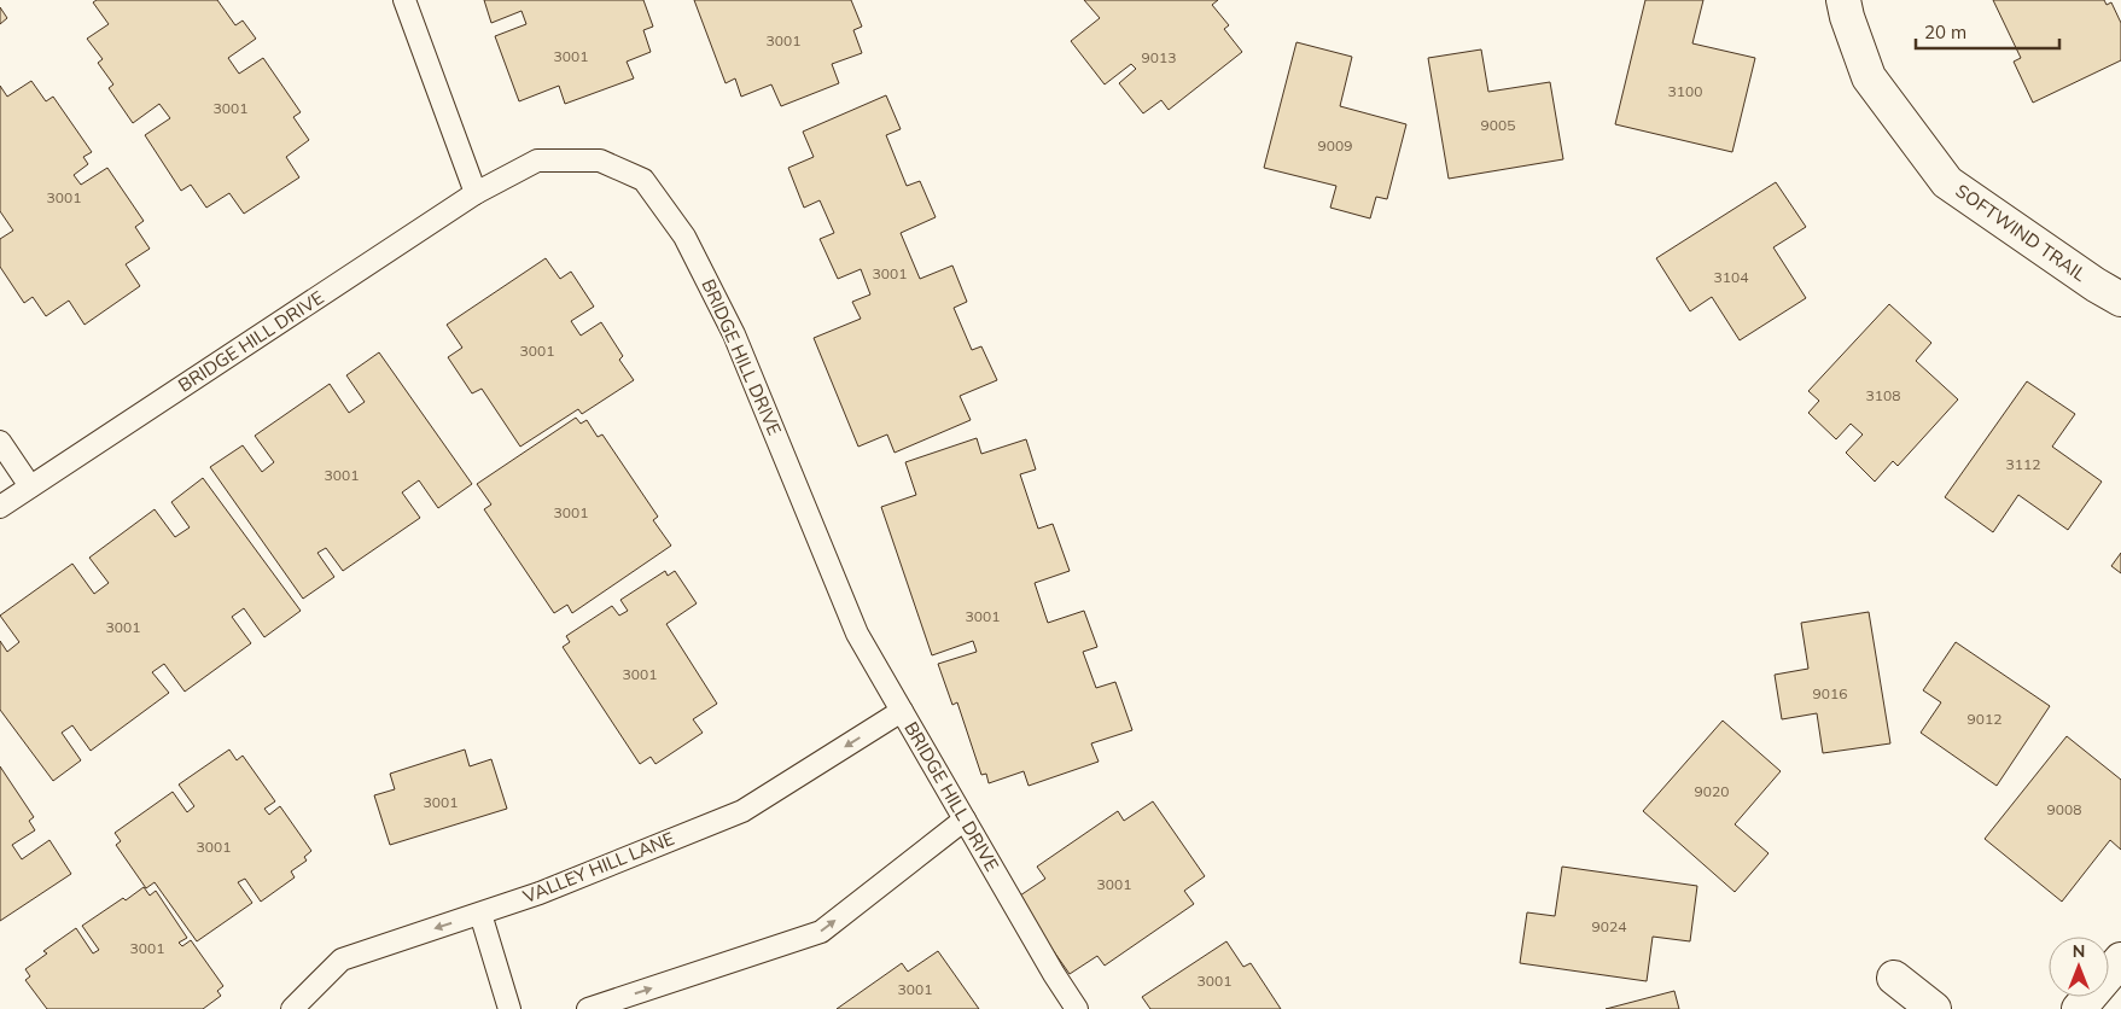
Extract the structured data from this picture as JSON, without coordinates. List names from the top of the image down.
{
  "streets": {
    "street": ["SOFTWIND TRAIL"],
    "lane": ["BRIDGE HILL DRIVE", "VALLEY HILL LANE"]
  },
  "crossings": [
    ["BRIDGE HILL DRIVE", "VALLEY HILL LANE"]
  ],
  "house_numbers": [
    "3001",
    "3001",
    "9013",
    "3100",
    "3001",
    "9005",
    "9009",
    "3001",
    "3001",
    "3104",
    "3001",
    "3108",
    "3112",
    "3001",
    "3001",
    "3001",
    "3001",
    "3001",
    "9016",
    "9012",
    "9020",
    "3001",
    "9008",
    "3001",
    "3001",
    "9024",
    "3001",
    "3001",
    "3001"
  ],
  "scale_bar": "20 m",
  "north": "top"
}
